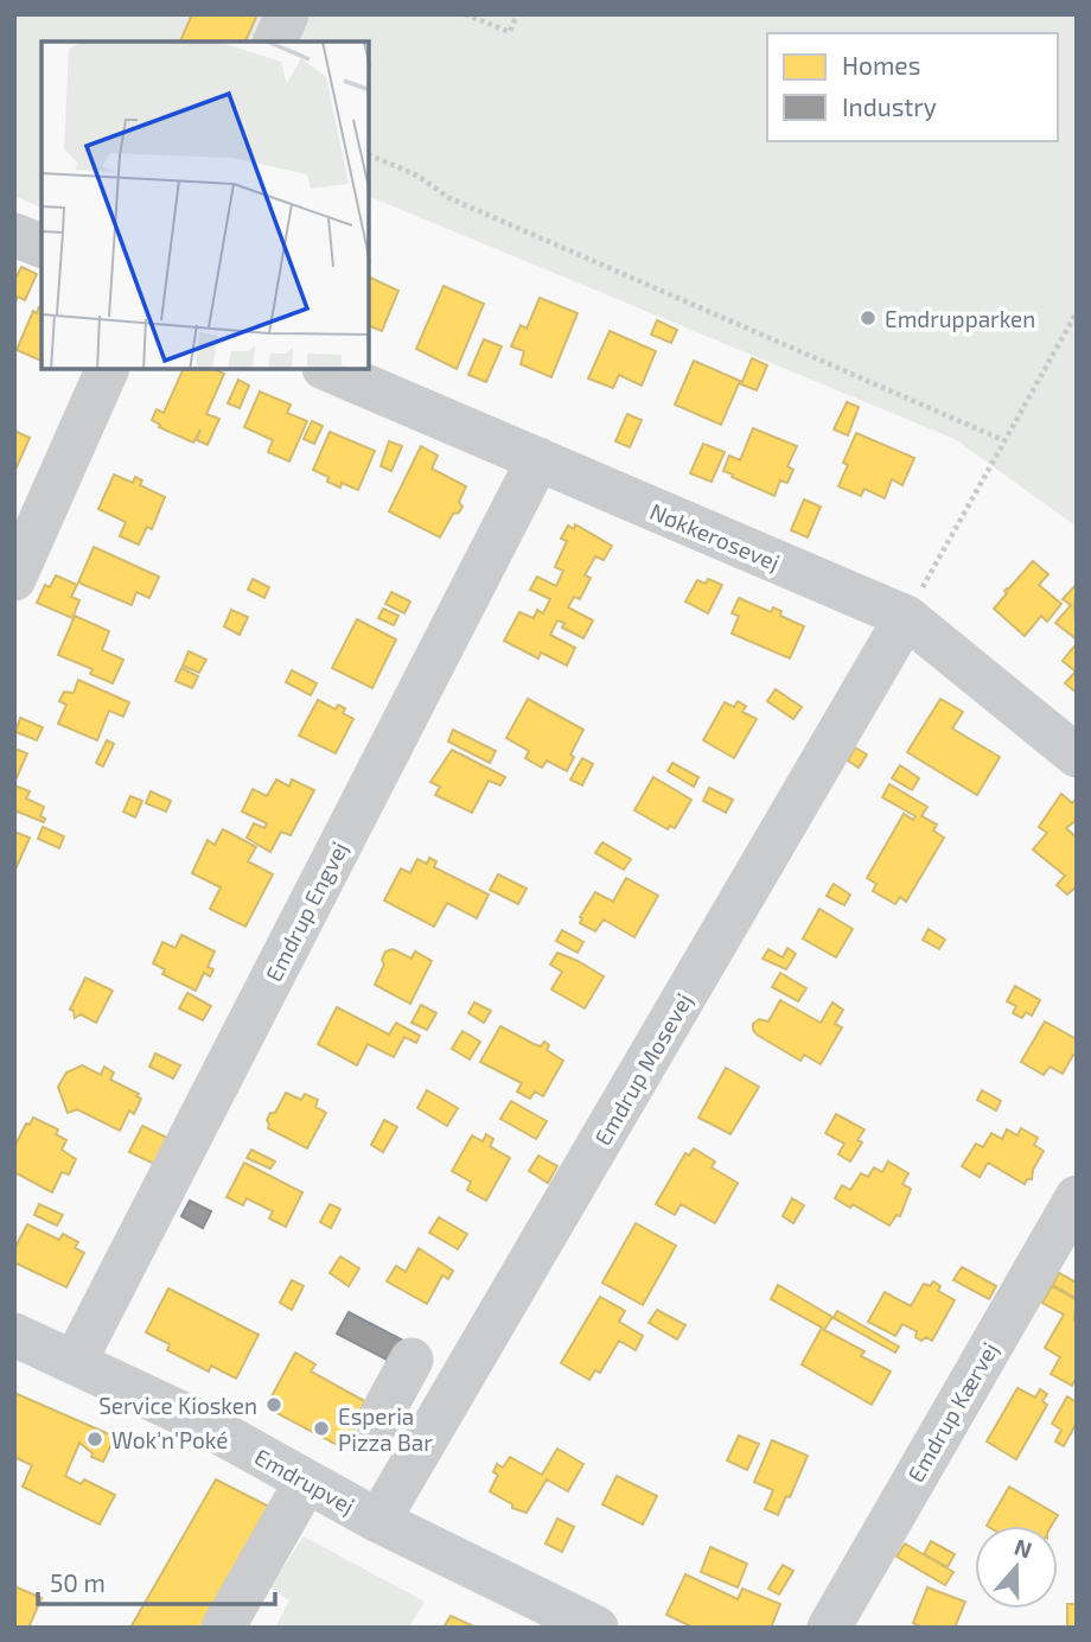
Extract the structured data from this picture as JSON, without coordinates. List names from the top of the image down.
{
  "streets": {
    "street": [
      "Nøkkerosevej",
      "Emdrup Engvej",
      "Emdrup Mosevej",
      "Emdrup Kærvej",
      "Emdrupvej"
    ]
  },
  "crossings": [
    ["Nøkkerosevej", "Emdrup Engvej"],
    ["Nøkkerosevej", "Emdrup Mosevej"],
    ["Emdrup Engvej", "Emdrupvej"],
    ["Emdrup Mosevej", "Emdrupvej"]
  ],
  "places": [
    "Emdrupparken",
    "Service Kiosken",
    "Esperia Pizza Bar",
    "Wok'n'Poké"
  ],
  "legend": ["Homes", "Industry"],
  "scale_bar": "50 m",
  "north": "top"
}
